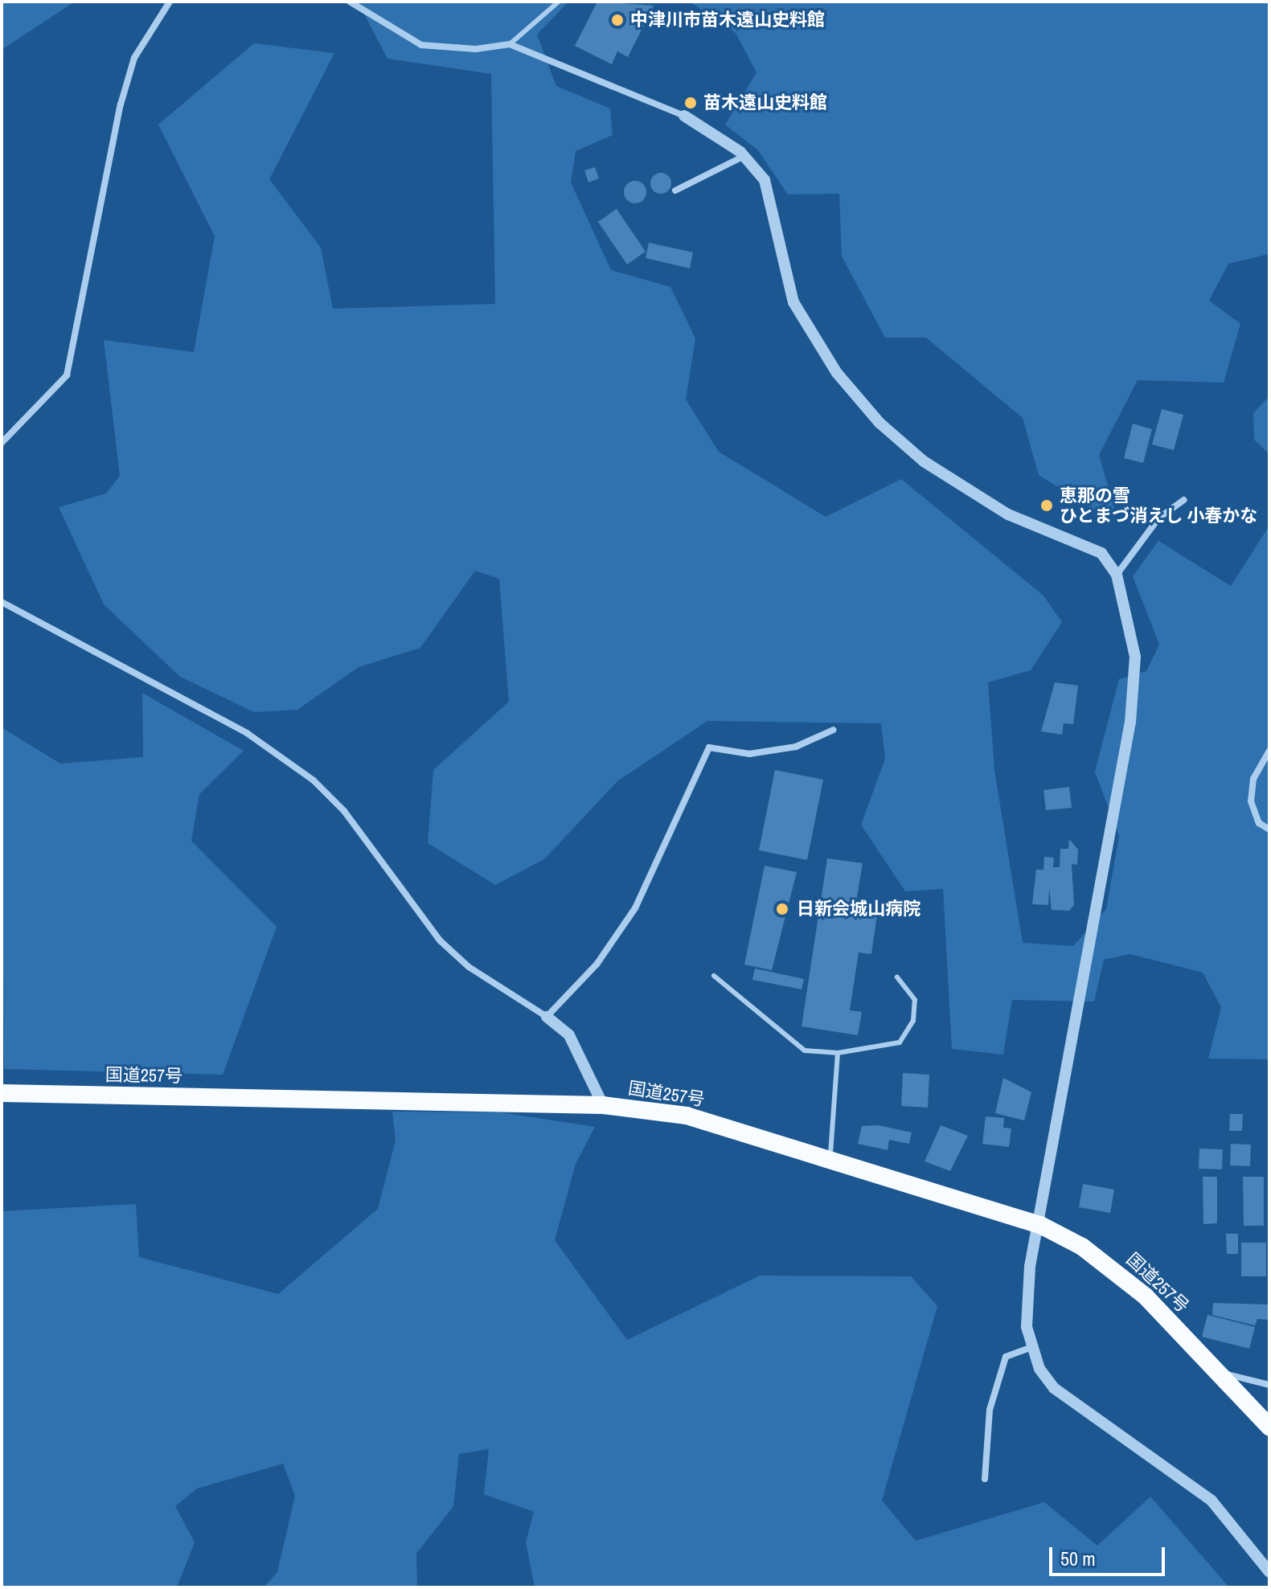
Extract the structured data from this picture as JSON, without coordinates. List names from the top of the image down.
{
  "streets": {
    "highway": ["国道257号"]
  },
  "places": [
    "中津川市苗木遠山史料館",
    "苗木遠山史料館",
    "恵那の雪 ひとまづ消えし 小春かな",
    "日新会城山病院"
  ],
  "scale_bar": "50 m"
}
